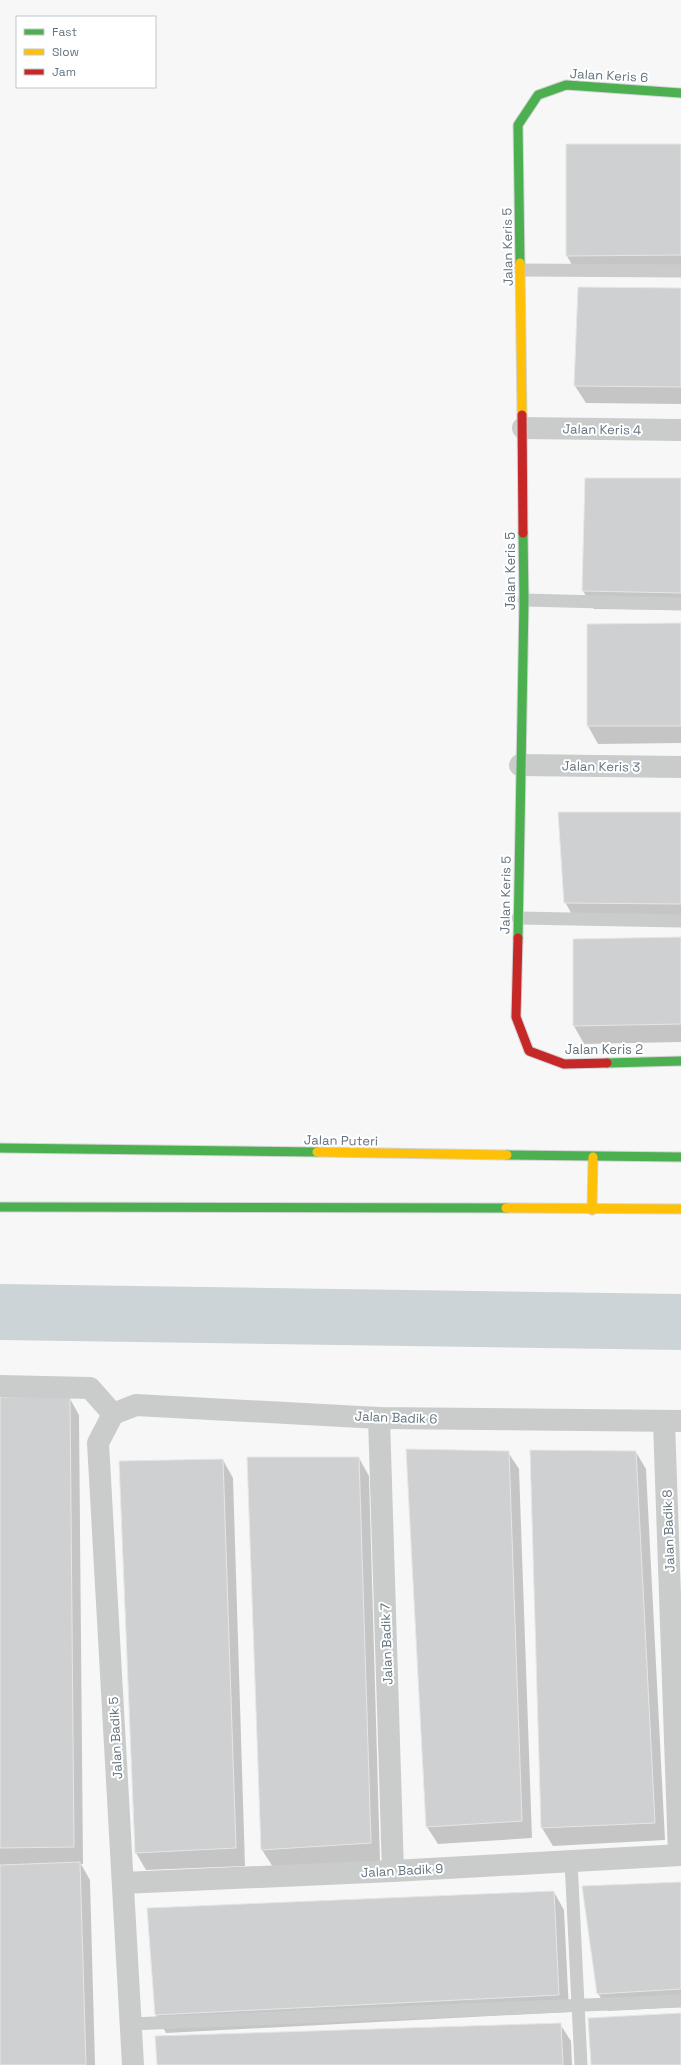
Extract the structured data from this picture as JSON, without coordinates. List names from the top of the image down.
{
  "streets": {
    "main road": [
      "Jalan Keris 6",
      "Jalan Keris 5",
      "Jalan Keris 2",
      "Jalan Puteri"
    ],
    "street": [
      "Jalan Keris 4",
      "Jalan Keris 3",
      "Jalan Badik 6",
      "Jalan Badik 8",
      "Jalan Badik 7",
      "Jalan Badik 5",
      "Jalan Badik 9"
    ]
  },
  "crossings": [
    ["Jalan Keris 6", "Jalan Keris 5"],
    ["Jalan Keris 5", "Jalan Keris 4"],
    ["Jalan Keris 5", "Jalan Keris 3"],
    ["Jalan Keris 5", "Jalan Keris 2"],
    ["Jalan Badik 6", "Jalan Badik 8"],
    ["Jalan Badik 6", "Jalan Badik 7"],
    ["Jalan Badik 6", "Jalan Badik 5"],
    ["Jalan Badik 8", "Jalan Badik 9"],
    ["Jalan Badik 7", "Jalan Badik 9"],
    ["Jalan Badik 5", "Jalan Badik 9"]
  ],
  "legend": ["Fast", "Slow", "Jam"]
}
